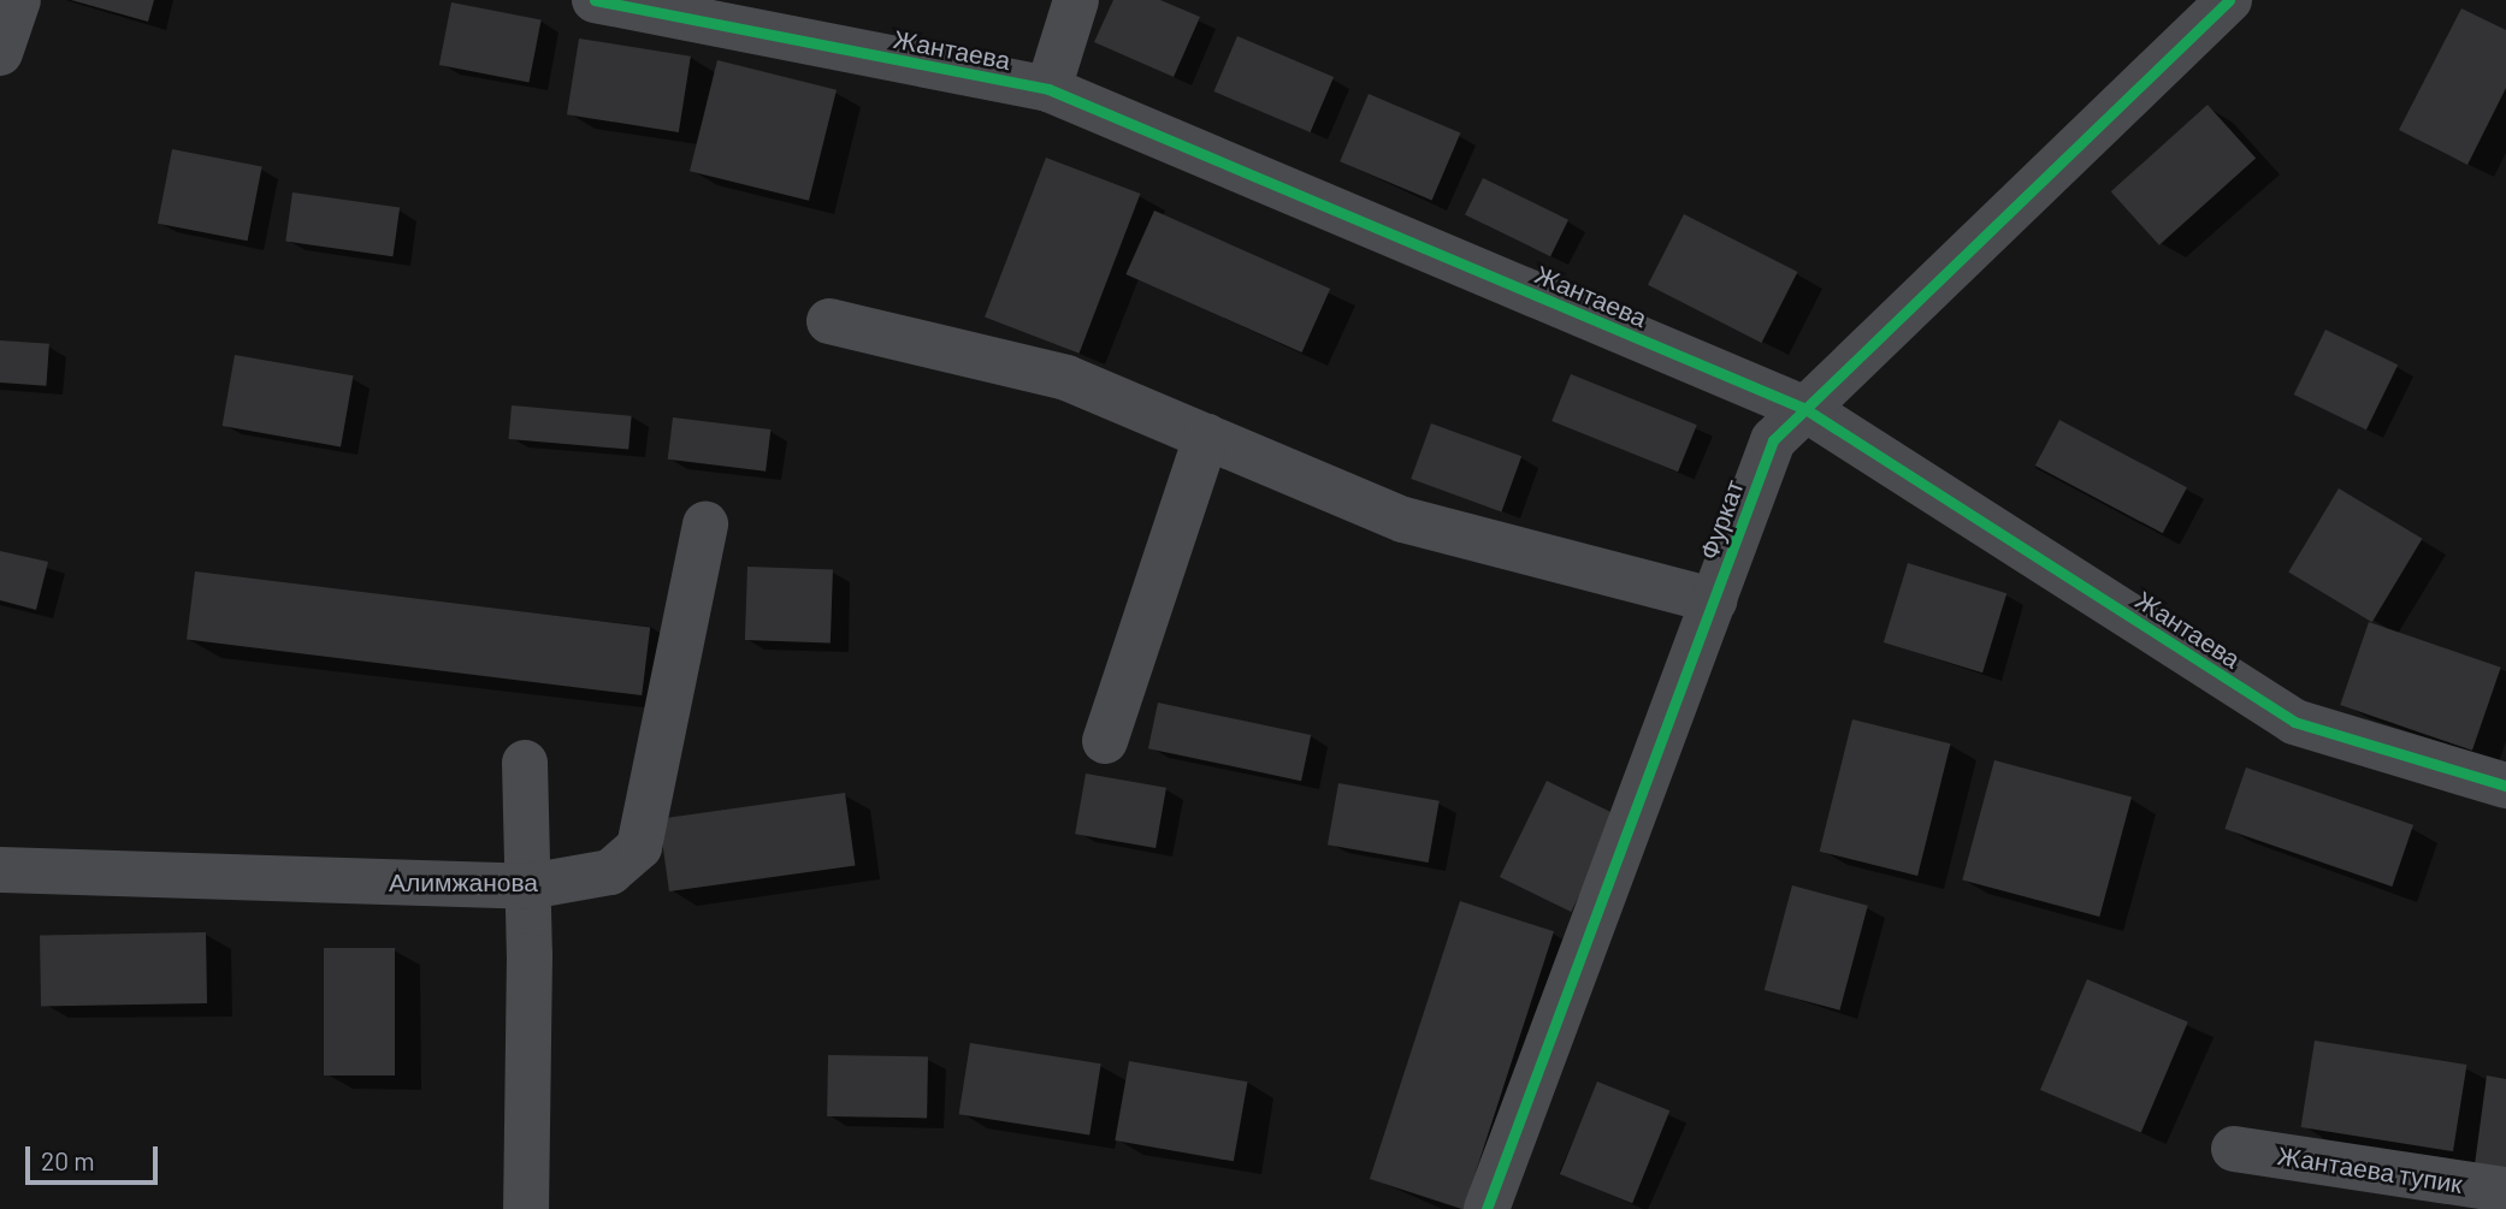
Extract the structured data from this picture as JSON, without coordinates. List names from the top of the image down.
{
  "streets": {
    "street": [
      "Жантаева",
      "Фуркат",
      "Алимжанова",
      "Жантаева тупик"
    ]
  },
  "crossings": [
    ["Жантаева", "Фуркат"]
  ],
  "scale_bar": "20 m"
}
